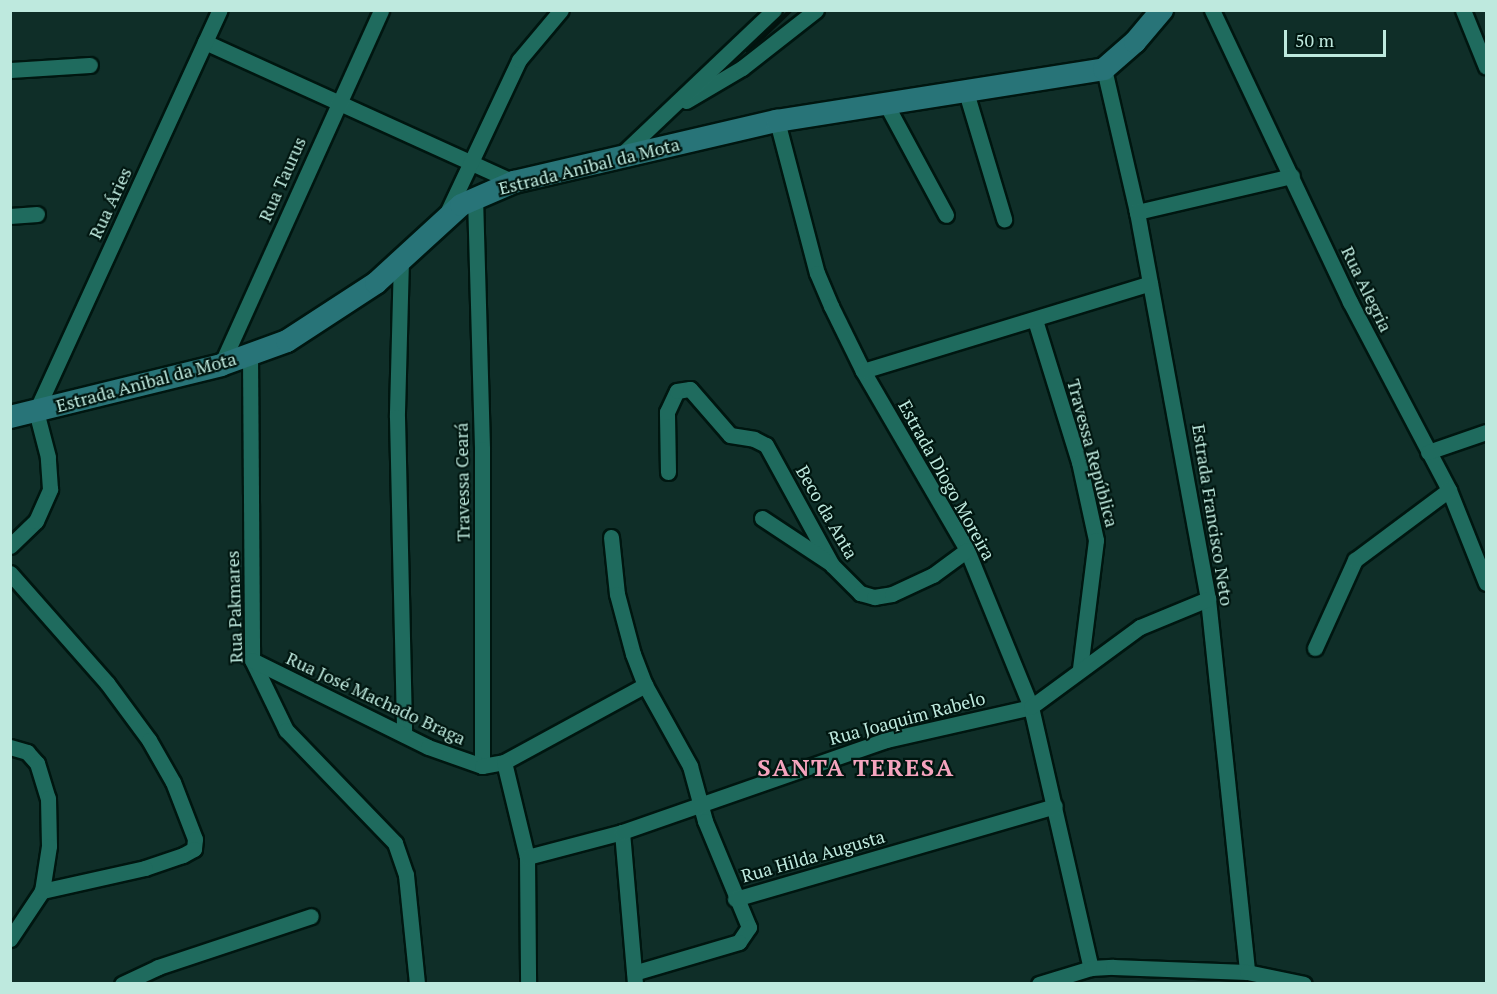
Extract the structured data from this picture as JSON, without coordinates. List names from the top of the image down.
{
  "streets": {
    "street": [
      "Estrada Anibal da Mota",
      "Rua Taurus",
      "Rua Áries",
      "Rua Alegria",
      "Travessa República",
      "Estrada Diogo Moreira",
      "Travessa Ceará",
      "Beco da Anta",
      "Estrada Francisco Neto",
      "Rua Pakmares",
      "Rua José Machado Braga",
      "Rua Joaquim Rabelo",
      "Rua Hilda Augusta"
    ]
  },
  "crossings": [
    ["Estrada Anibal da Mota", "Rua Taurus"],
    ["Estrada Anibal da Mota", "Rua Áries"],
    ["Estrada Anibal da Mota", "Estrada Diogo Moreira"],
    ["Estrada Anibal da Mota", "Travessa Ceará"],
    ["Estrada Anibal da Mota", "Estrada Francisco Neto"],
    ["Estrada Anibal da Mota", "Rua Pakmares"],
    ["Travessa República", "Rua Joaquim Rabelo"],
    ["Estrada Diogo Moreira", "Beco da Anta"],
    ["Estrada Diogo Moreira", "Rua Joaquim Rabelo"],
    ["Estrada Diogo Moreira", "Rua Hilda Augusta"],
    ["Travessa Ceará", "Rua José Machado Braga"],
    ["Estrada Francisco Neto", "Rua Joaquim Rabelo"],
    ["Rua Pakmares", "Rua José Machado Braga"]
  ],
  "districts": ["SANTA TERESA"],
  "scale_bar": "50 m"
}
